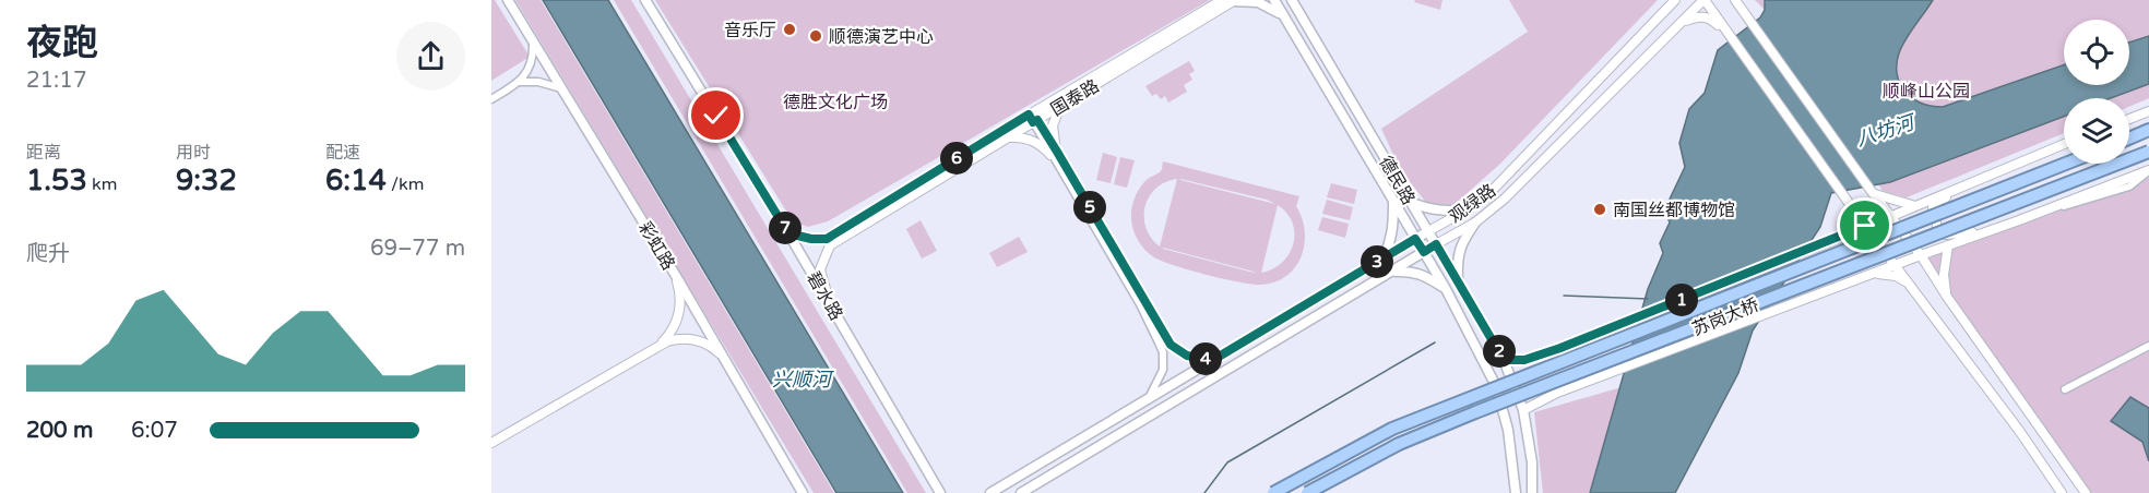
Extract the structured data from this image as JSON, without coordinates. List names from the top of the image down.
{
  "streets": {
    "highway": ["苏岗大桥"],
    "main road": [
      "德民路",
      "观绿路",
      "彩虹路",
      "碧水路"
    ],
    "street": ["国泰路"]
  },
  "crossings": [
    ["国泰路", "碧水路"],
    ["德民路", "观绿路"]
  ],
  "water": ["八坊河", "兴顺河"],
  "parks": ["顺峰山公园", "德胜文化广场"],
  "places": ["音乐厅", "顺德演艺中心", "南国丝都博物馆"],
  "page": {
    "heading": ["夜跑", "21:17"],
    "stats": [
      ["距离", "1.53 km"],
      ["用时", "9:32"],
      ["配速", "6:14 /km"]
    ],
    "pins": [
      "6",
      "5",
      "7",
      "3",
      "1",
      "2",
      "4"
    ],
    "chart": ["爬升", "69–77 m"],
    "list": [
      {
        "name": "200 m",
        "note": "6:07"
      }
    ]
  }
}
